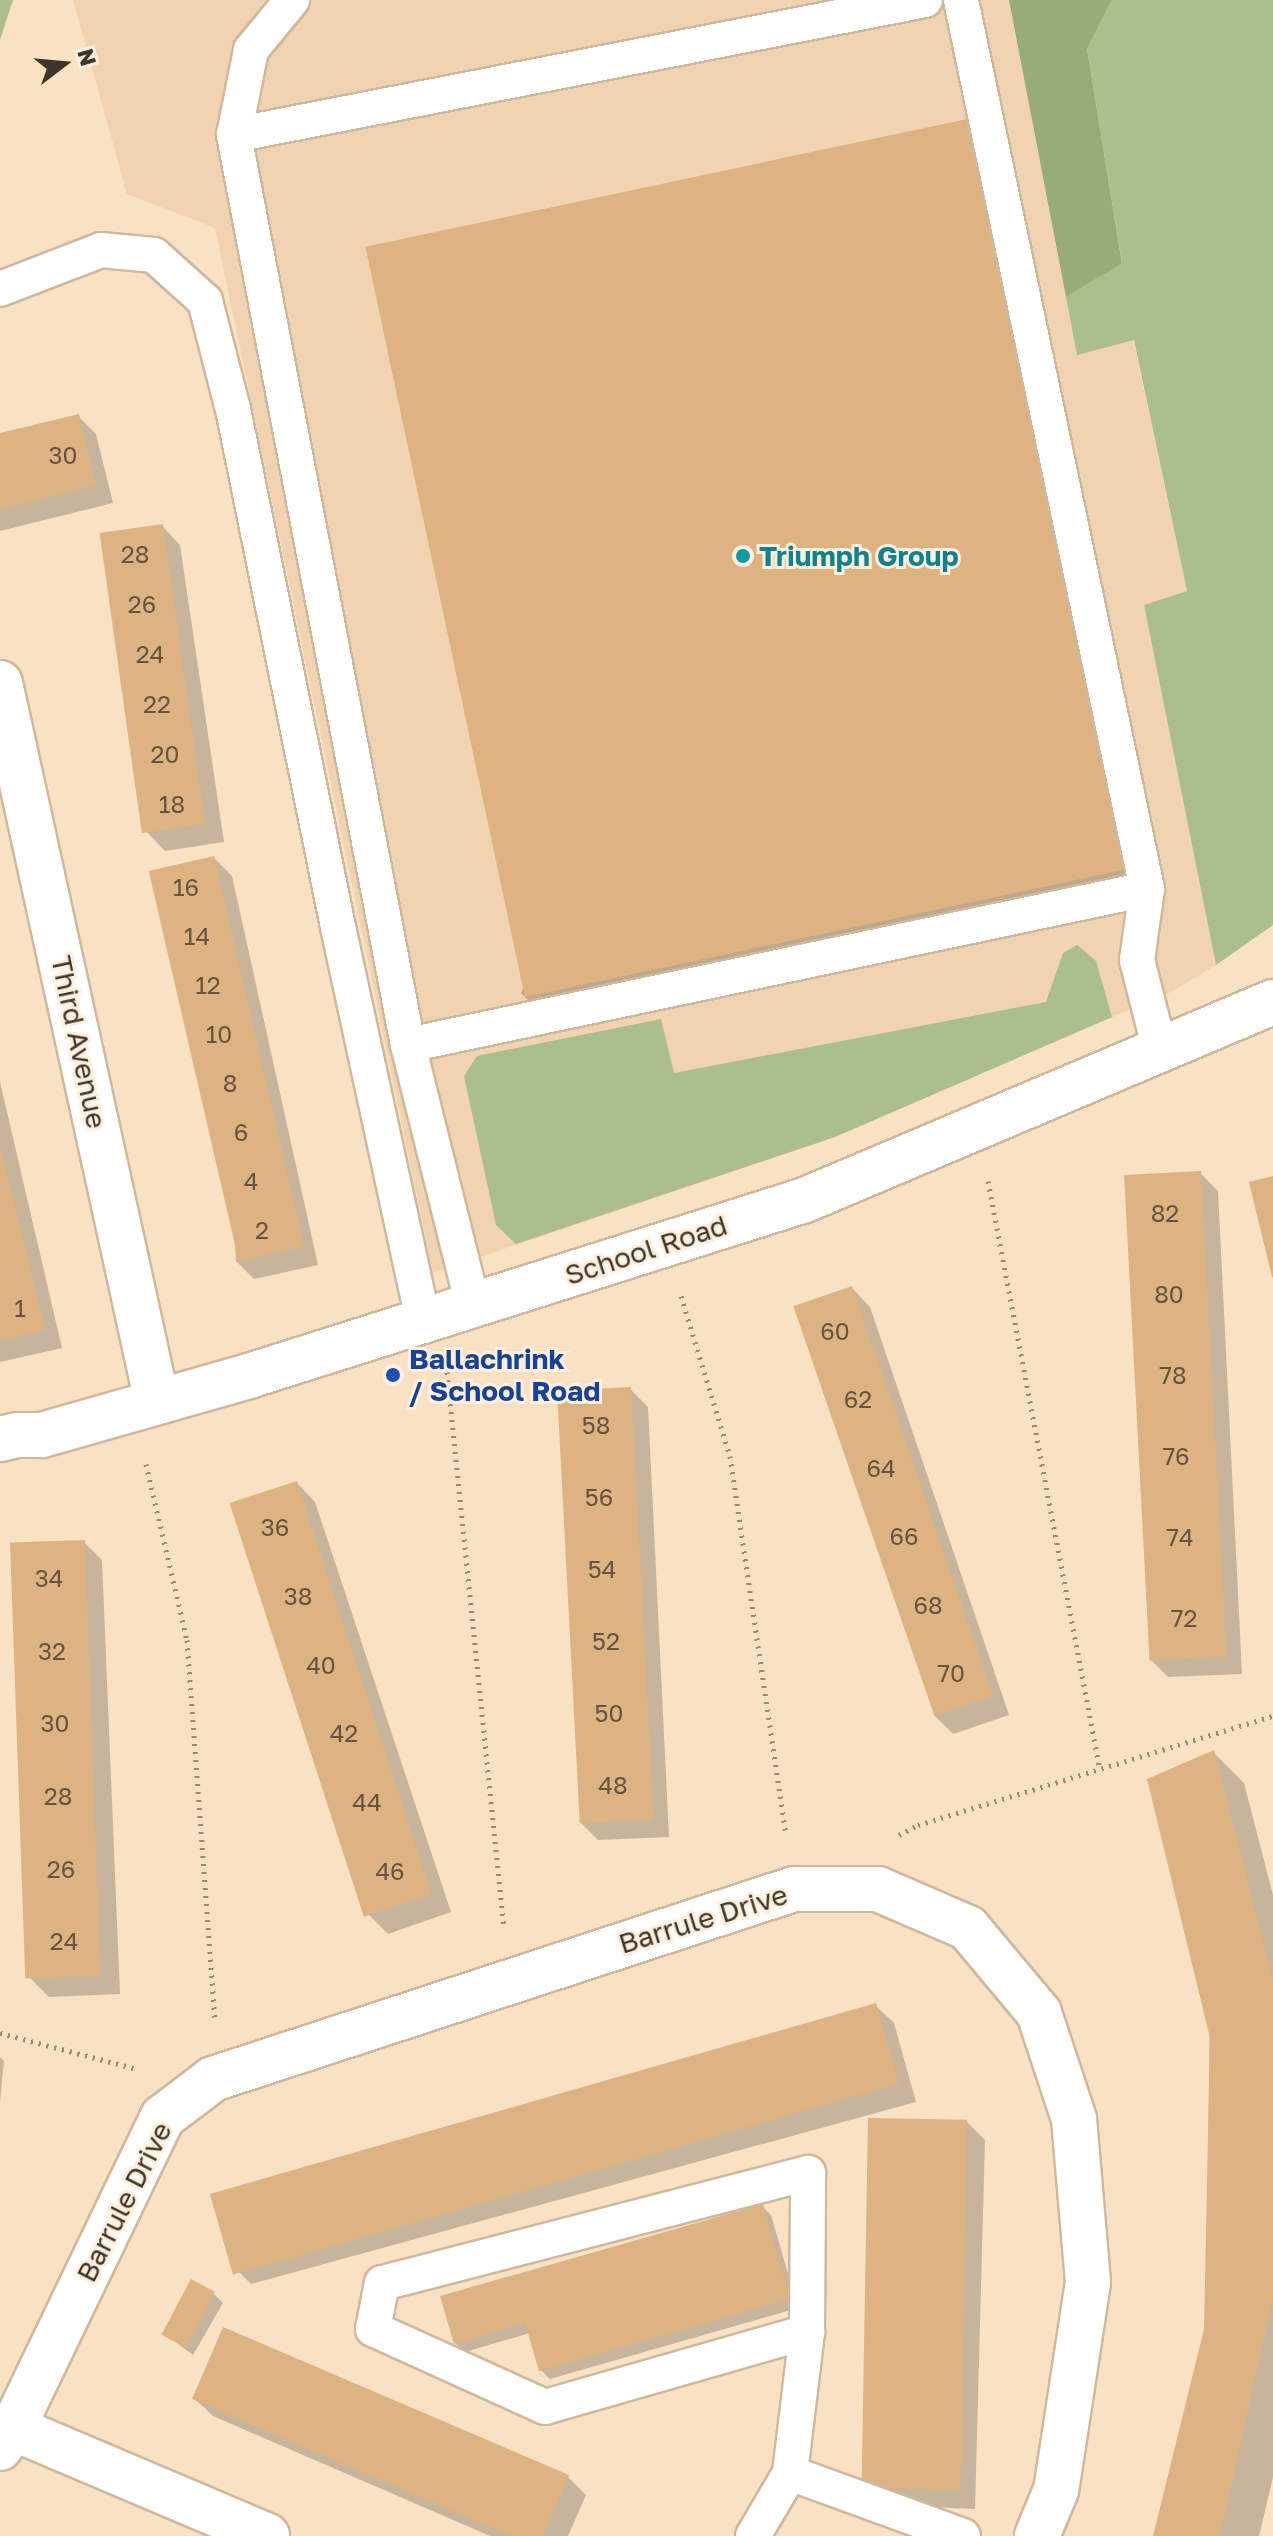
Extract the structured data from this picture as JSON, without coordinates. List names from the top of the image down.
{
  "streets": {
    "street": ["Third Avenue", "School Road", "Barrule Drive"]
  },
  "crossings": [
    ["Third Avenue", "School Road"]
  ],
  "places": ["Triumph Group", "Ballachrink / School Road"],
  "house_numbers": [
    "30",
    "28",
    "26",
    "24",
    "22",
    "20",
    "18",
    "16",
    "14",
    "12",
    "10",
    "8",
    "6",
    "4",
    "82",
    "2",
    "80",
    "1",
    "60",
    "78",
    "62",
    "58",
    "76",
    "64",
    "56",
    "36",
    "66",
    "74",
    "54",
    "34",
    "38",
    "68",
    "72",
    "52",
    "32",
    "40",
    "70",
    "50",
    "30",
    "42",
    "48",
    "28",
    "44",
    "26",
    "46",
    "24"
  ],
  "north": "right"
}
